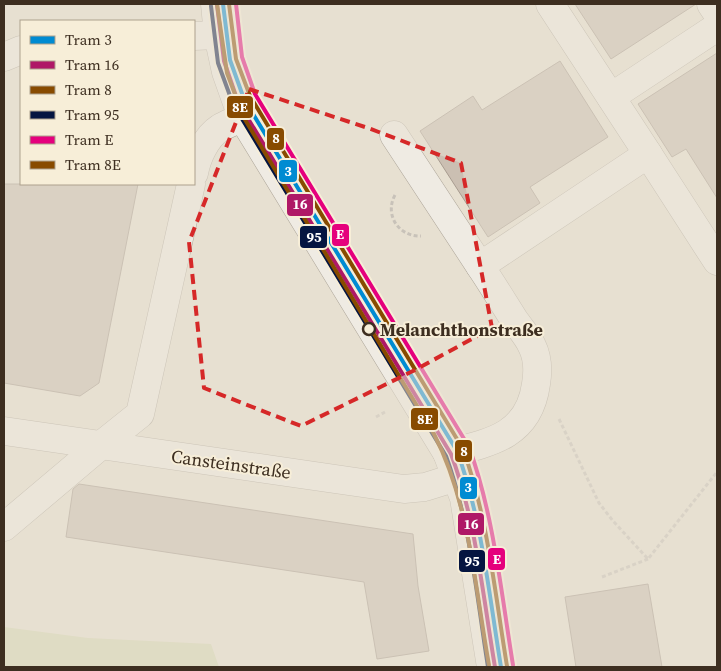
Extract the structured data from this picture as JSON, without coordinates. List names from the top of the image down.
{
  "streets": {
    "street": ["Cansteinstraße"]
  },
  "places": ["Melanchthonstraße"],
  "lines": [
    "tram line 3",
    "tram line 8",
    "tram line E",
    "tram line 8E",
    "tram line 16",
    "tram line 95"
  ],
  "legend": [
    "Tram 3",
    "Tram 16",
    "Tram 8",
    "Tram 95",
    "Tram E",
    "Tram 8E"
  ]
}
